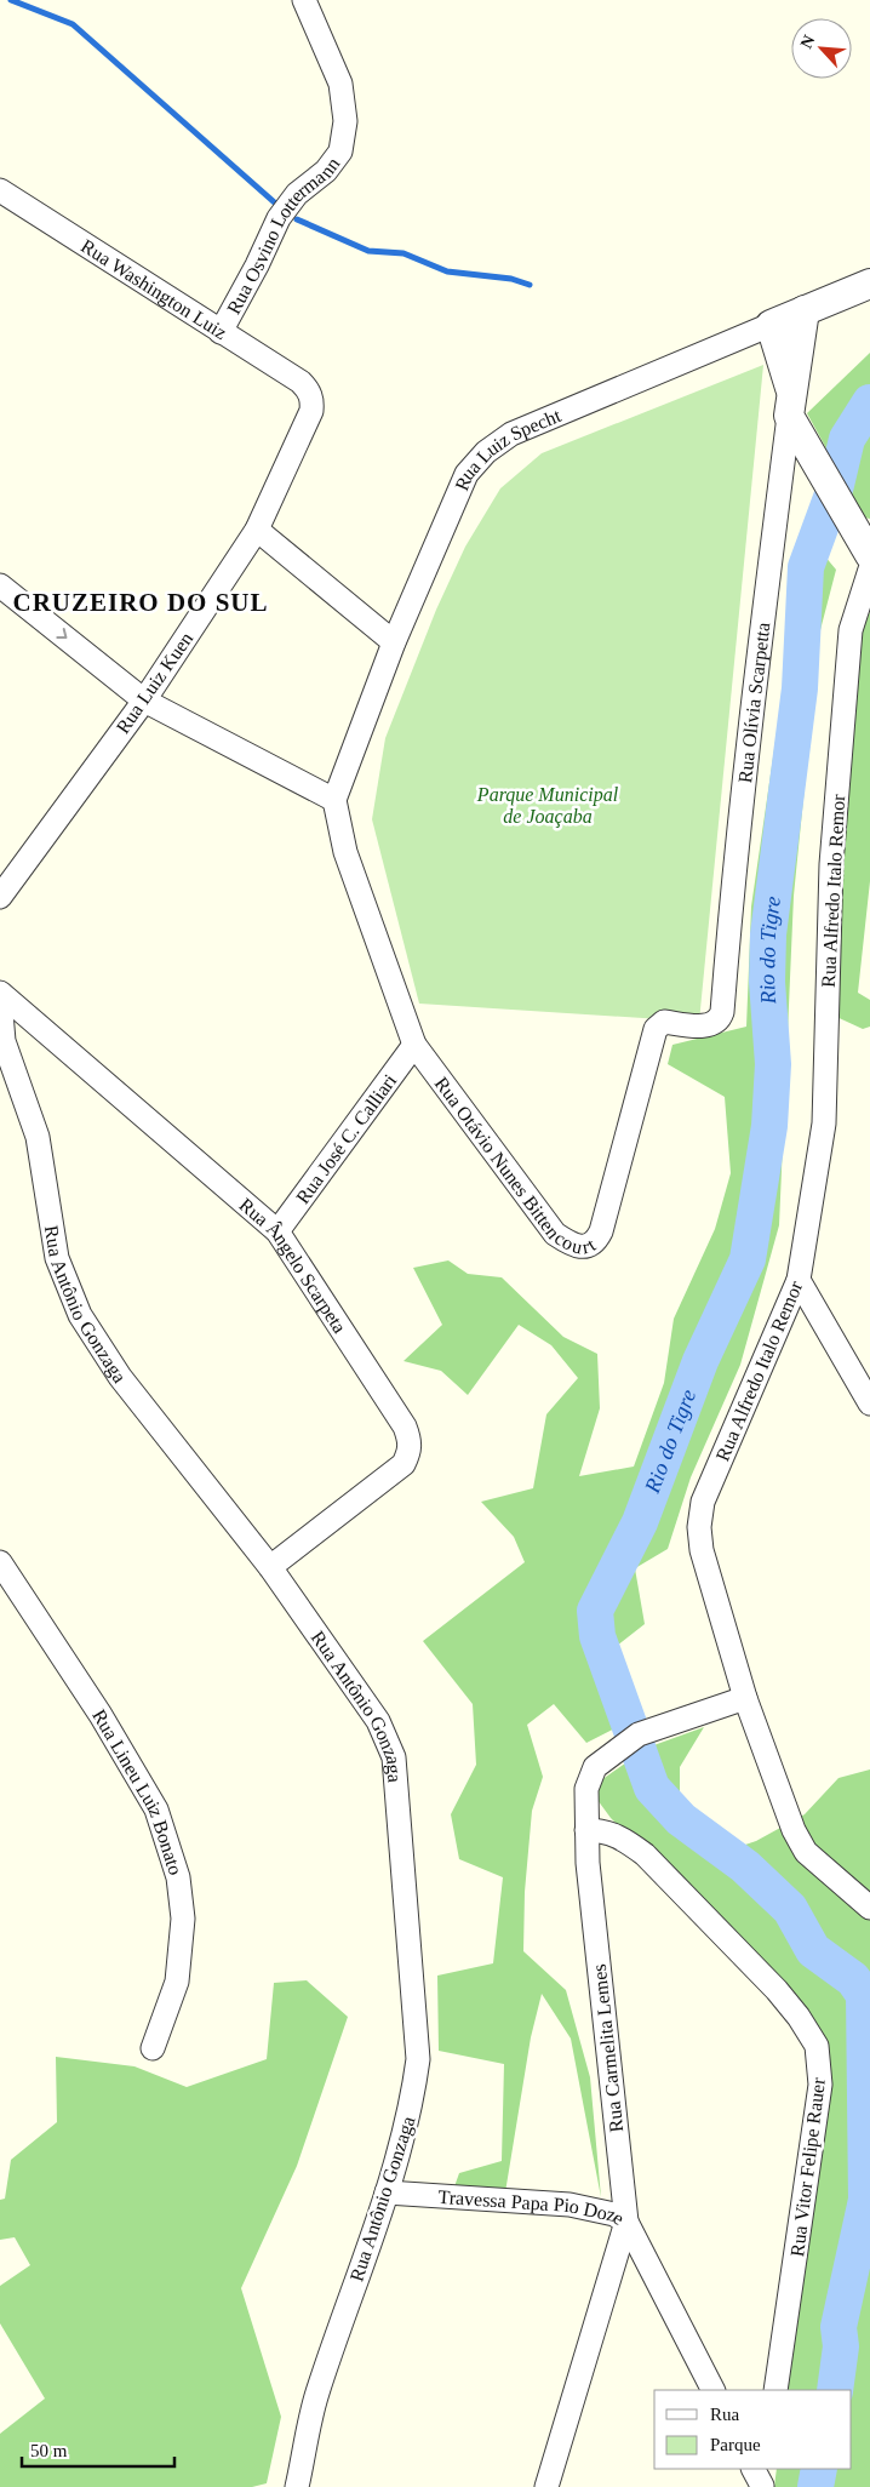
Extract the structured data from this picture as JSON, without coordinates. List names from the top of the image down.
{
  "streets": {
    "street": [
      "Rua Osvino Lottermann",
      "Rua Washington Luiz",
      "Rua Luiz Specht",
      "Rua Luiz Kuen",
      "Rua Olívia Scarpetta",
      "Rua Alfredo Italo Remor",
      "Rua José C. Calliari",
      "Rua Otávio Nunes Bittencourt",
      "Rua Ângelo Scarpeta",
      "Rua Antônio Gonzaga",
      "Rua Lineu Luiz Bonato",
      "Rua Carmelita Lemes",
      "Rua Vitor Felipe Rauer",
      "Travessa Papa Pio Doze"
    ]
  },
  "crossings": [
    ["Rua Osvino Lottermann", "Rua Washington Luiz"],
    ["Rua Washington Luiz", "Rua Luiz Kuen"],
    ["Rua Luiz Specht", "Rua Olívia Scarpetta"],
    ["Rua Luiz Specht", "Rua Otávio Nunes Bittencourt"],
    ["Rua Olívia Scarpetta", "Rua Otávio Nunes Bittencourt"],
    ["Rua Alfredo Italo Remor", "Rua Carmelita Lemes"],
    ["Rua José C. Calliari", "Rua Otávio Nunes Bittencourt"],
    ["Rua José C. Calliari", "Rua Ângelo Scarpeta"],
    ["Rua Ângelo Scarpeta", "Rua Antônio Gonzaga"],
    ["Rua Antônio Gonzaga", "Travessa Papa Pio Doze"],
    ["Rua Carmelita Lemes", "Rua Vitor Felipe Rauer"],
    ["Rua Carmelita Lemes", "Travessa Papa Pio Doze"]
  ],
  "districts": ["CRUZEIRO DO SUL"],
  "water": ["Rio do Tigre"],
  "parks": ["Parque Municipal de Joaçaba"],
  "legend": ["Rua", "Parque"],
  "scale_bar": "50 m",
  "north": "top left"
}
